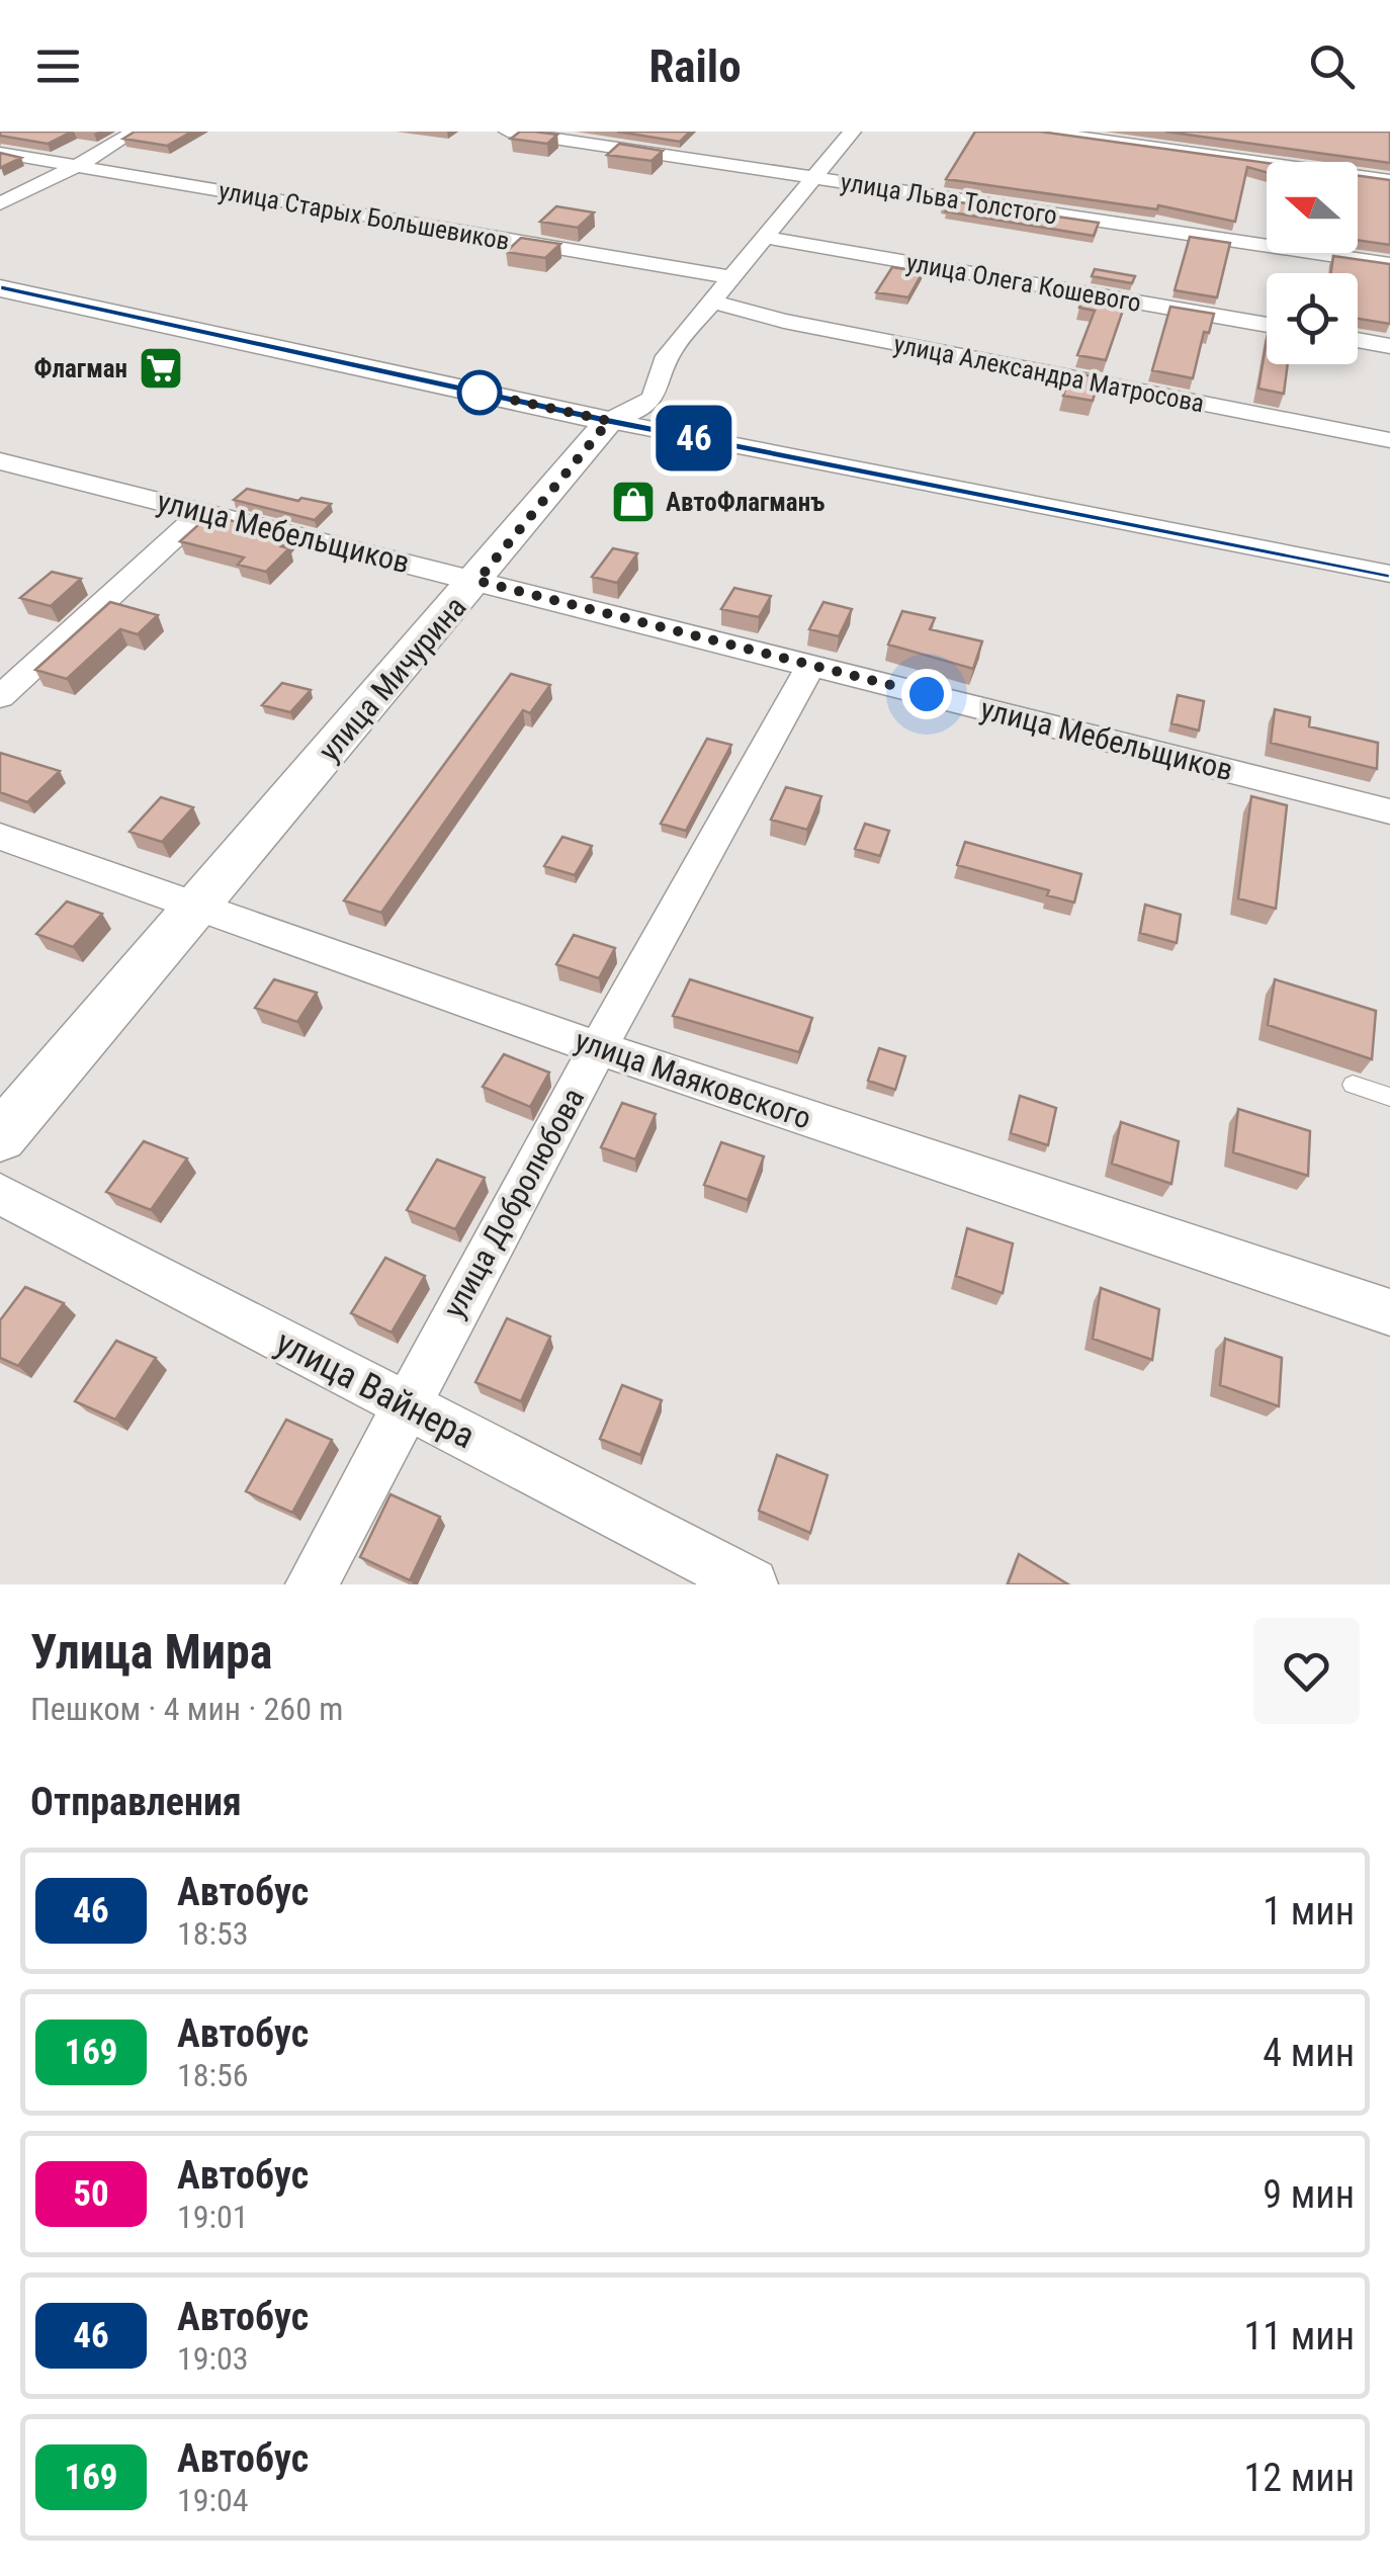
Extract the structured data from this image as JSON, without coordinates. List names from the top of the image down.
{
  "streets": {
    "street": [
      "улица Льва Толстого",
      "улица Старых Большевиков",
      "улица Олега Кошевого",
      "улица Александра Матросова",
      "улица Мебельщиков",
      "улица Мичурина",
      "улица Маяковского",
      "улица Добролюбова",
      "улица Вайнера"
    ]
  },
  "crossings": [
    ["улица Льва Толстого", "улица Мичурина"],
    ["улица Старых Большевиков", "улица Мичурина"],
    ["улица Олега Кошевого", "улица Мичурина"],
    ["улица Александра Матросова", "улица Мичурина"],
    ["улица Мебельщиков", "улица Мичурина"],
    ["улица Мебельщиков", "улица Добролюбова"],
    ["улица Мичурина", "улица Маяковского"],
    ["улица Маяковского", "улица Добролюбова"],
    ["улица Добролюбова", "улица Вайнера"]
  ],
  "places": {
    "supermarket": ["Флагман"],
    "shop": ["АвтоФлагманъ"]
  },
  "lines": ["bus line 46"],
  "north": "left",
  "page": {
    "header": "Railo",
    "on_map": "46",
    "heading": [
      ["Улица Мира", "Пешком · 4 мин · 260 m"],
      "Отправления"
    ],
    "list": [
      {
        "mark": "46",
        "name": "Автобус",
        "note": "18:53",
        "value": "1 мин"
      },
      {
        "mark": "169",
        "name": "Автобус",
        "note": "18:56",
        "value": "4 мин"
      },
      {
        "mark": "50",
        "name": "Автобус",
        "note": "19:01",
        "value": "9 мин"
      },
      {
        "mark": "46",
        "name": "Автобус",
        "note": "19:03",
        "value": "11 мин"
      },
      {
        "mark": "169",
        "name": "Автобус",
        "note": "19:04",
        "value": "12 мин"
      }
    ]
  }
}
